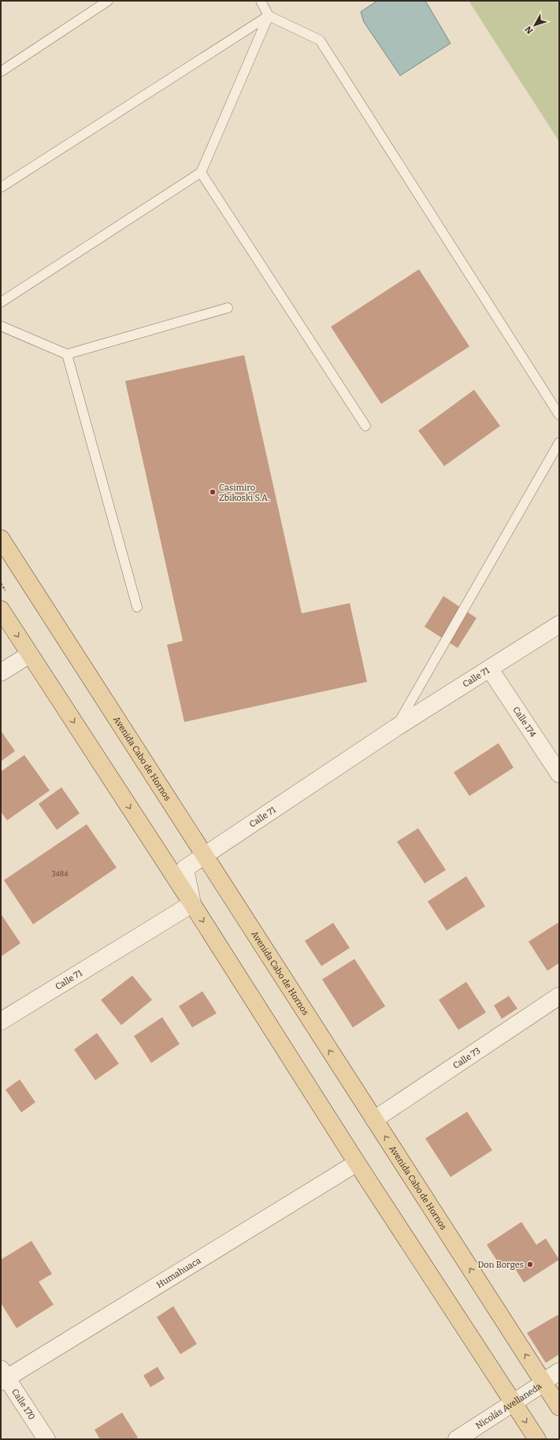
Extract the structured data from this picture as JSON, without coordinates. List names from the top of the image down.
{
  "streets": {
    "main road": ["Avenida Cabo de Hornos"],
    "street": [
      "Calle 71",
      "Calle 174",
      "Calle 73",
      "Humahuaca",
      "Calle 170",
      "Nicolás Avellaneda"
    ]
  },
  "crossings": [
    ["Calle 71", "Calle 174"],
    ["Calle 71", "Avenida Cabo de Hornos"],
    ["Avenida Cabo de Hornos", "Calle 73"],
    ["Avenida Cabo de Hornos", "Nicolás Avellaneda"],
    ["Humahuaca", "Calle 170"]
  ],
  "places": ["Casimiro Zbikoski S.A.", "Don Borges"],
  "house_numbers": ["3484"],
  "north": "bottom left"
}
